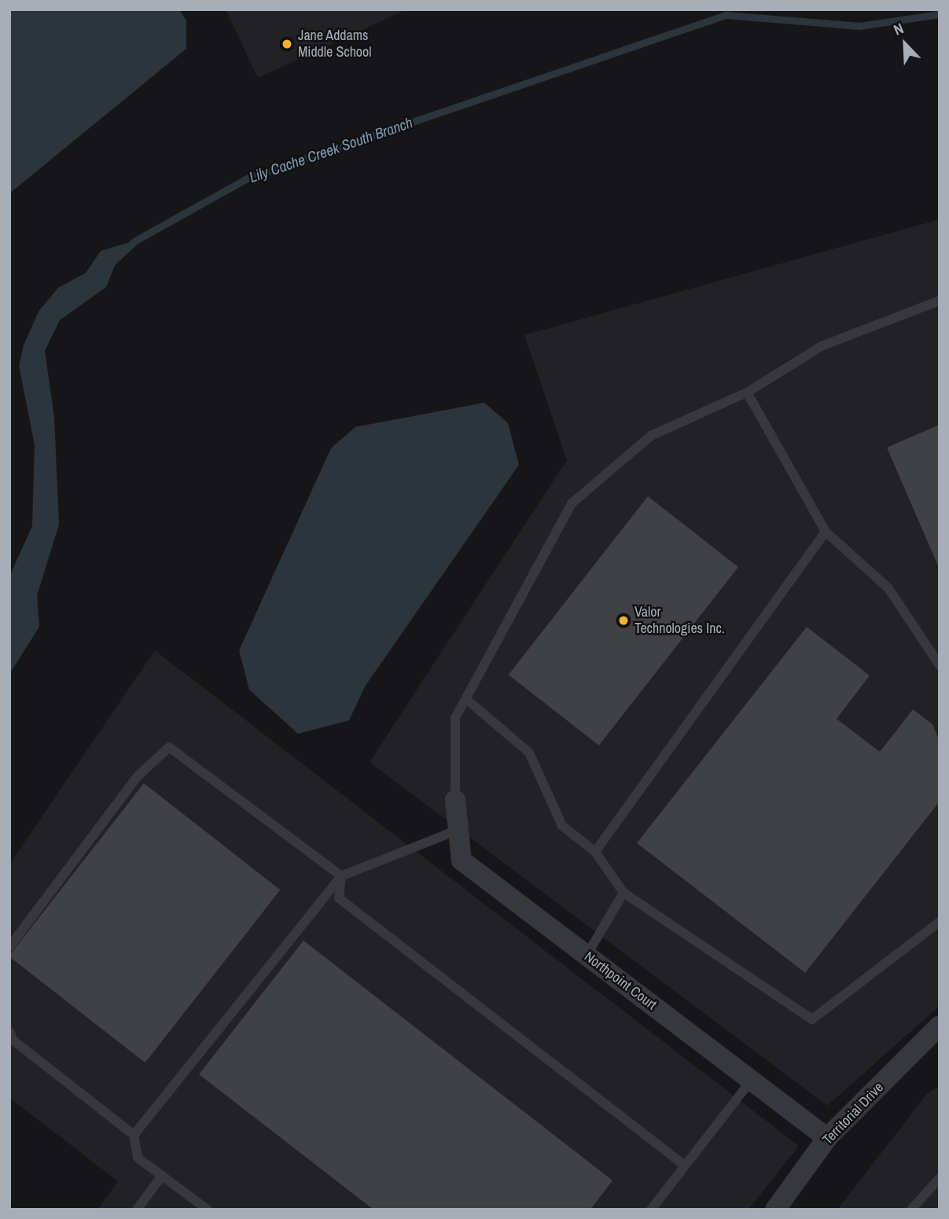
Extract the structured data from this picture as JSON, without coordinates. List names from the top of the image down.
{
  "streets": {
    "street": ["Northpoint Court", "Territorial Drive"]
  },
  "crossings": [
    ["Northpoint Court", "Territorial Drive"]
  ],
  "water": ["Lily Cache Creek South Branch"],
  "places": ["Jane Addams Middle School", "Valor Technologies Inc."],
  "north": "top left"
}
